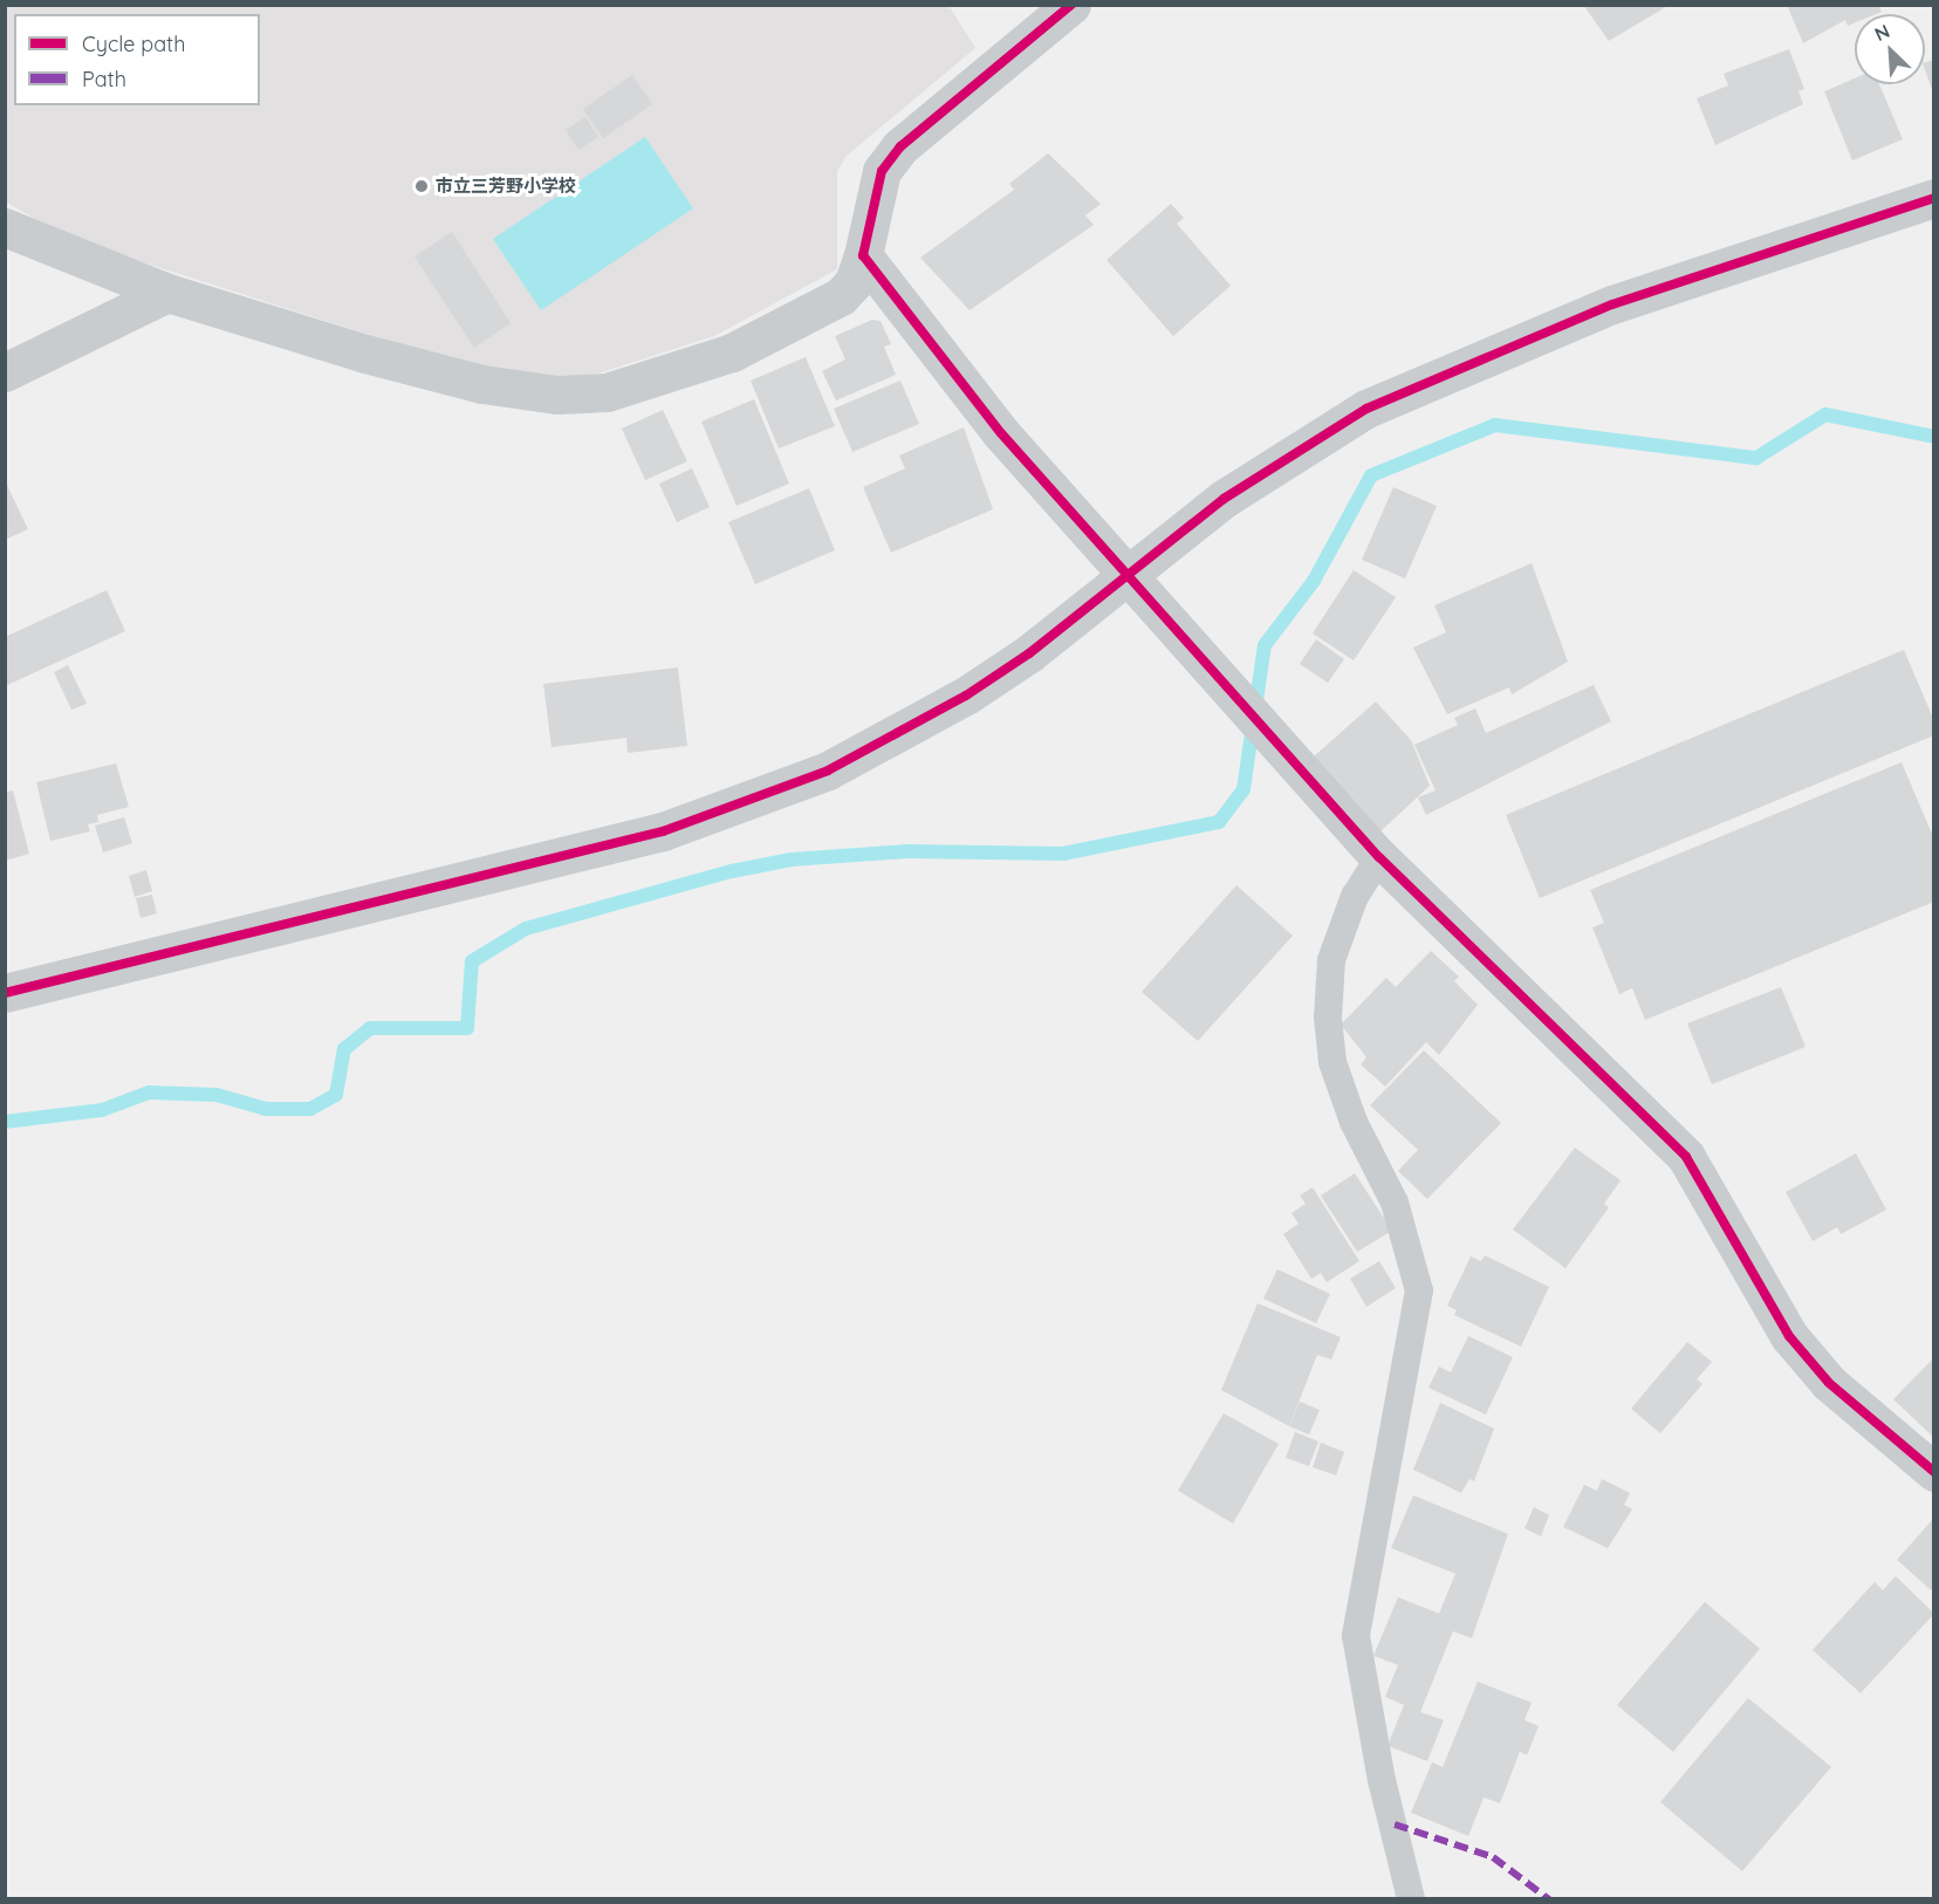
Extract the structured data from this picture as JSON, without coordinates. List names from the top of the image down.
{
  "places": ["市立三芳野小学校"],
  "legend": ["Cycle path", "Path"],
  "north": "top left"
}
